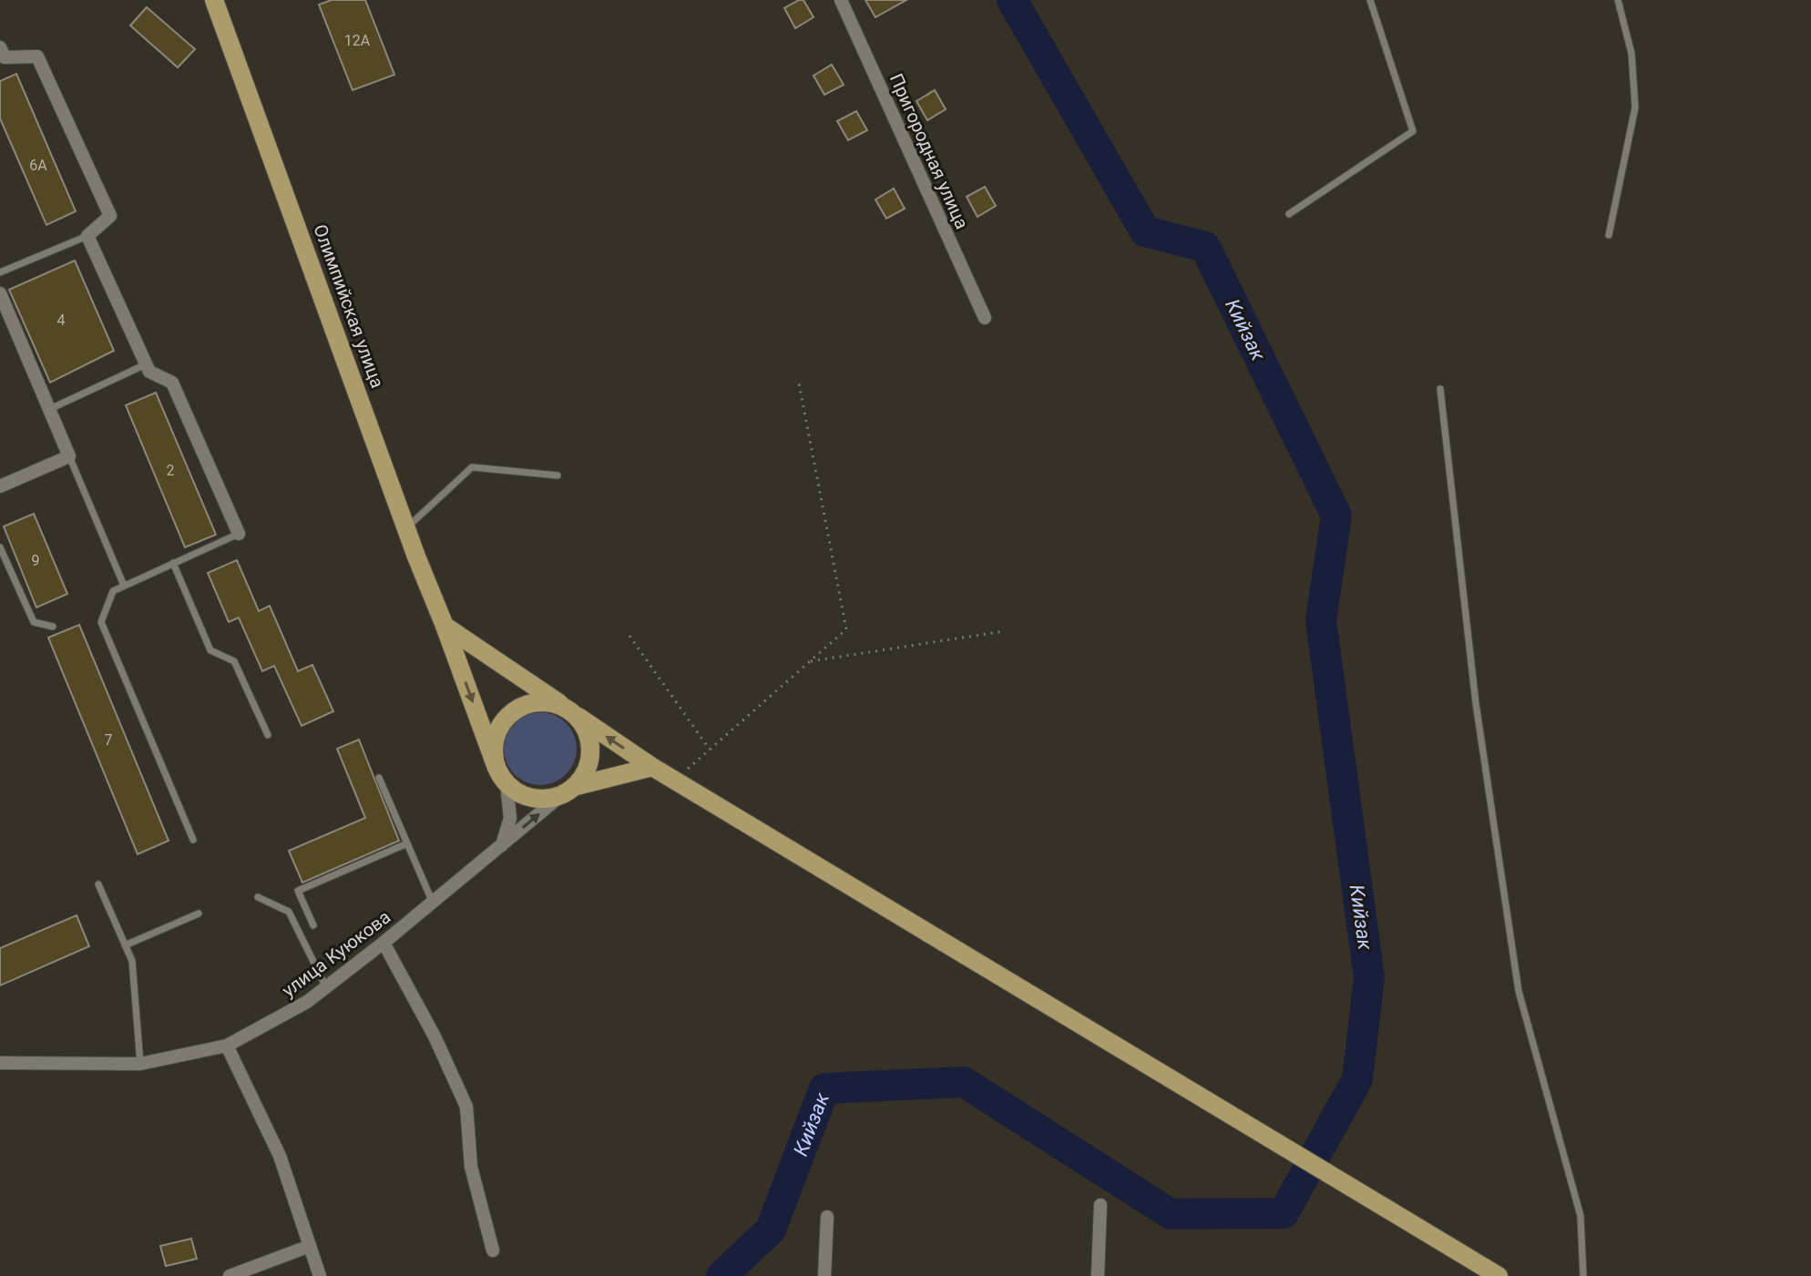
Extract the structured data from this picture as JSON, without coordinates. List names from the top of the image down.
{
  "streets": {
    "main road": ["Олимпийская улица"],
    "street": ["Пригородная улица", "улица Куюкова"]
  },
  "crossings": [
    ["Олимпийская улица", "улица Куюкова"]
  ],
  "water": ["Кийзак"],
  "house_numbers": [
    "12А",
    "6А",
    "4",
    "2",
    "9",
    "7"
  ]
}
